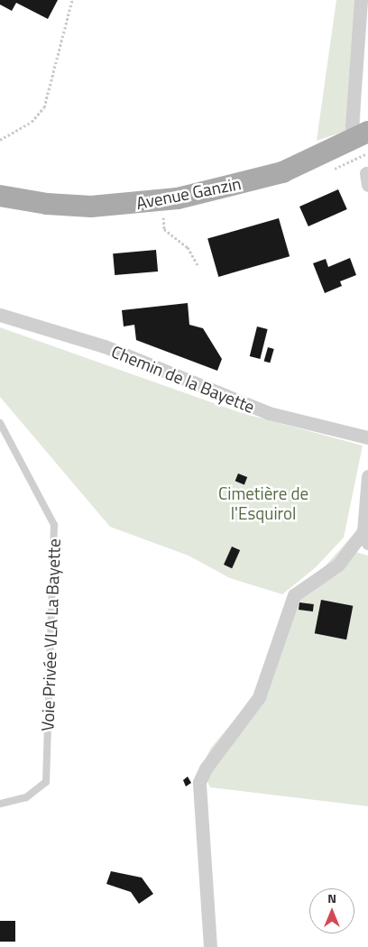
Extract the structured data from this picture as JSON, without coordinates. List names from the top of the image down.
{
  "streets": {
    "main road": ["Avenue Ganzin"],
    "street": ["Chemin de la Bayette"],
    "lane": ["Voie Privée VLA La Bayette"]
  },
  "parks": ["Cimetière de l'Esquirol"],
  "north": "top"
}
